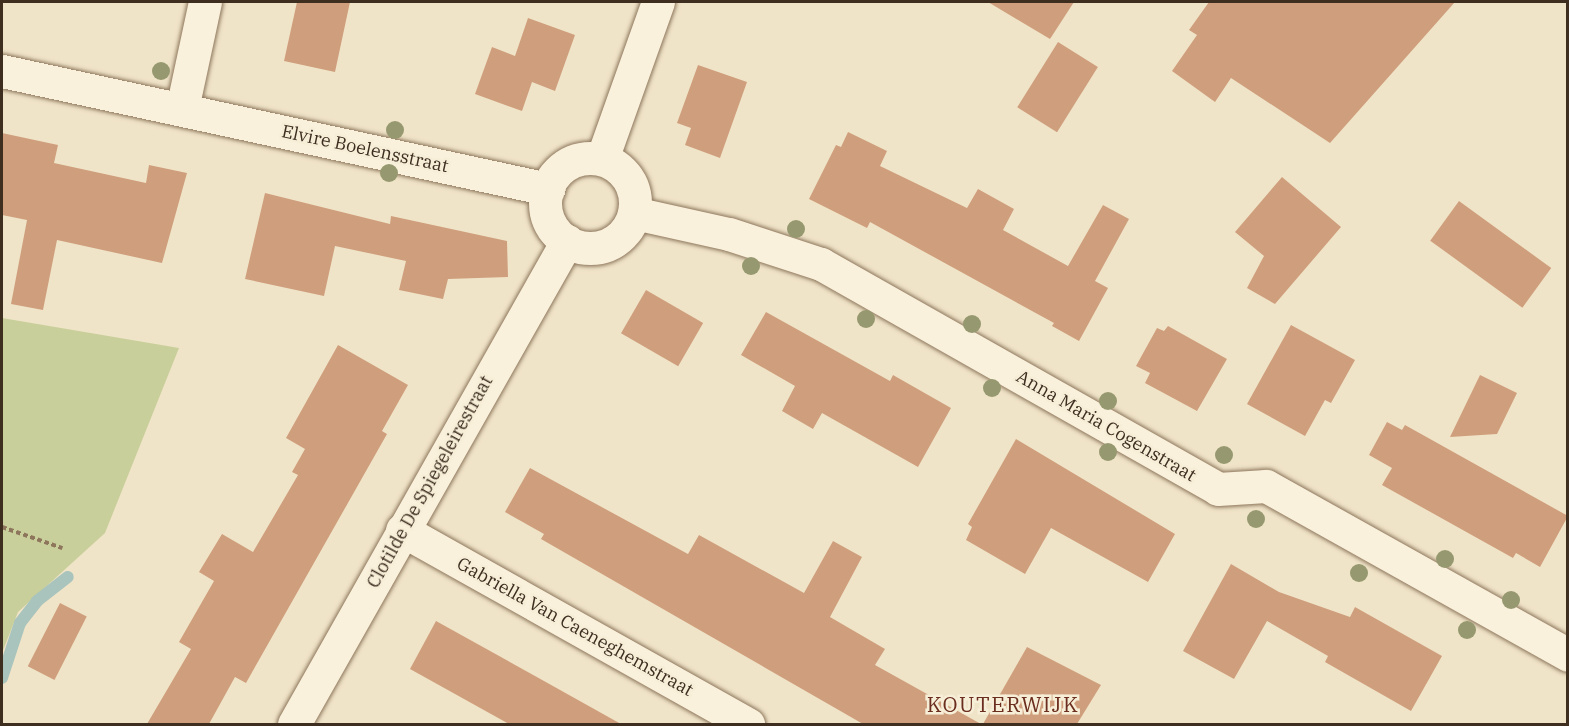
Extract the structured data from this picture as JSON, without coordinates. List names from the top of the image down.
{
  "streets": {
    "street": [
      "Elvire Boelensstraat",
      "Anna Maria Cogenstraat",
      "Clotilde De Spiegeleirestraat",
      "Gabriella Van Caeneghemstraat"
    ]
  },
  "crossings": [
    ["Elvire Boelensstraat", "Anna Maria Cogenstraat"],
    ["Elvire Boelensstraat", "Clotilde De Spiegeleirestraat"],
    ["Anna Maria Cogenstraat", "Clotilde De Spiegeleirestraat"],
    ["Clotilde De Spiegeleirestraat", "Gabriella Van Caeneghemstraat"]
  ],
  "districts": ["KOUTERWIJK"]
}
